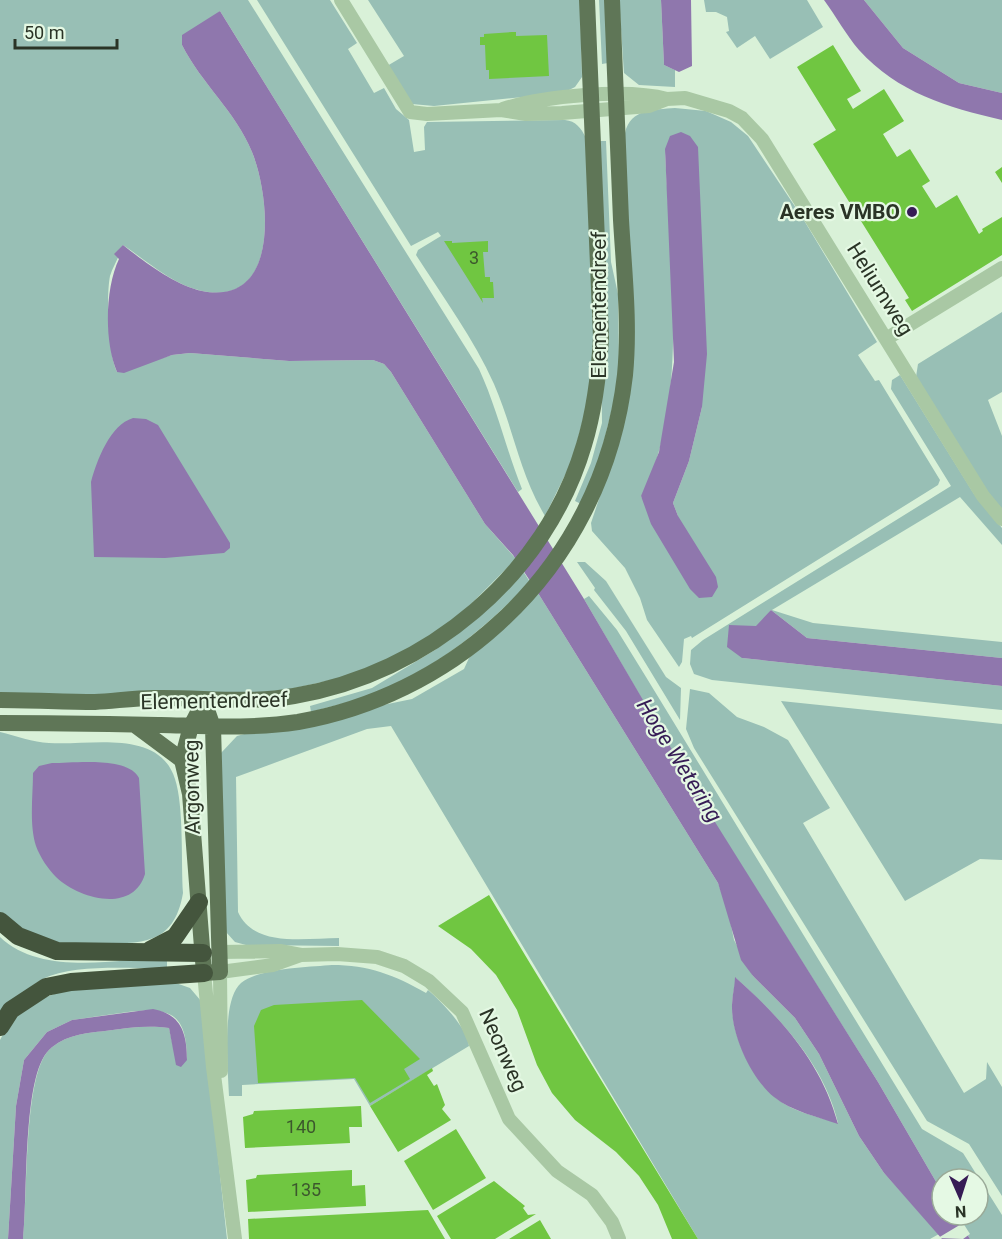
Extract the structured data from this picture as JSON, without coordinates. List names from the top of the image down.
{
  "streets": {
    "main road": ["Elementendreef", "Argonweg"],
    "street": ["Heliumweg", "Neonweg"]
  },
  "crossings": [
    ["Heliumweg", "Elementendreef"],
    ["Elementendreef", "Argonweg"],
    ["Argonweg", "Neonweg"]
  ],
  "water": ["Hoge Wetering"],
  "places": ["Aeres VMBO"],
  "house_numbers": ["3", "140", "135"],
  "scale_bar": "50 m",
  "north": "bottom"
}
